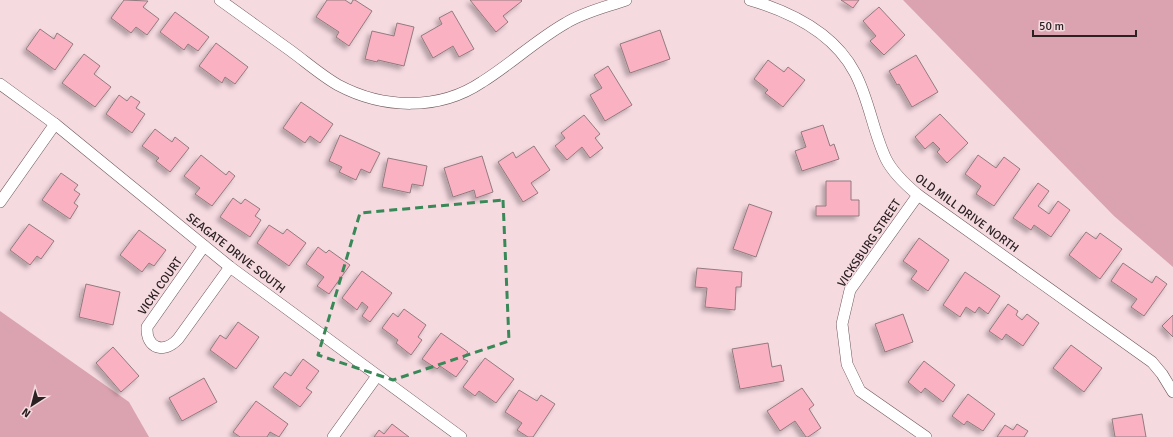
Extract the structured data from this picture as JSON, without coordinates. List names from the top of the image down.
{
  "streets": {
    "street": [
      "OLD MILL DRIVE NORTH",
      "VICKSBURG STREET",
      "SEAGATE DRIVE SOUTH",
      "VICKI COURT"
    ]
  },
  "crossings": [
    ["OLD MILL DRIVE NORTH", "VICKSBURG STREET"],
    ["SEAGATE DRIVE SOUTH", "VICKI COURT"]
  ],
  "scale_bar": "50 m",
  "north": "bottom left"
}
